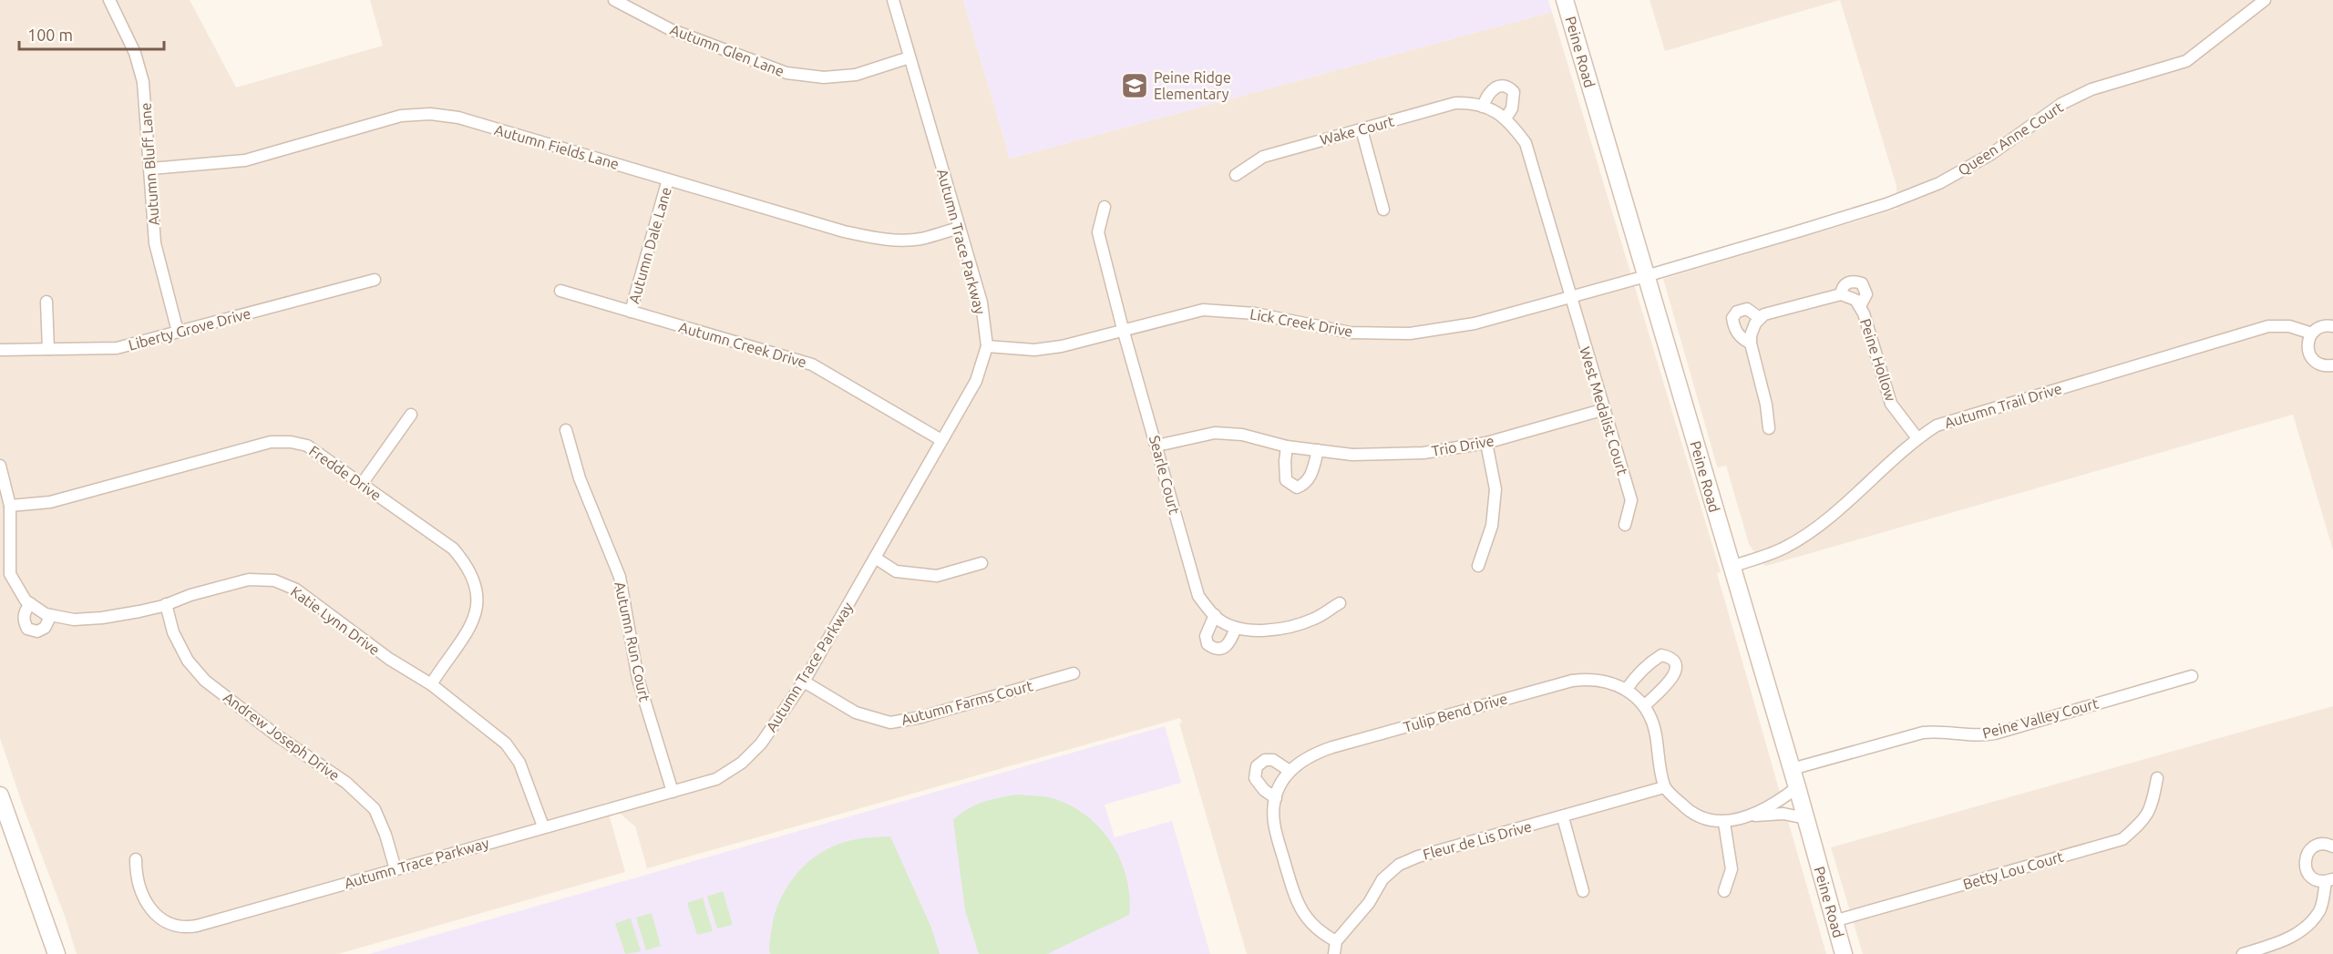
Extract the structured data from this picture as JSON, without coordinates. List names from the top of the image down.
{
  "streets": {
    "street": [
      "Autumn Glen Lane",
      "Peine Road",
      "Wake Court",
      "Queen Anne Court",
      "Autumn Fields Lane",
      "Autumn Bluff Lane",
      "Autumn Trace Parkway",
      "Autumn Dale Lane",
      "Lick Creek Drive",
      "Liberty Grove Drive",
      "Autumn Creek Drive",
      "Peine Hollow",
      "Autumn Trail Drive",
      "West Medalist Court",
      "Trio Drive",
      "Fredde Drive",
      "Searle Court",
      "Katie Lynn Drive",
      "Autumn Run Court",
      "Autumn Farms Court",
      "Tulip Bend Drive",
      "Peine Valley Court",
      "Andrew Joseph Drive",
      "Fleur de Lis Drive",
      "Betty Lou Court"
    ]
  },
  "crossings": [
    ["Autumn Glen Lane", "Autumn Trace Parkway"],
    ["Peine Road", "Queen Anne Court"],
    ["Peine Road", "Lick Creek Drive"],
    ["Peine Road", "Autumn Trail Drive"],
    ["Peine Road", "Peine Valley Court"],
    ["Peine Road", "Betty Lou Court"],
    ["Wake Court", "Lick Creek Drive"],
    ["Wake Court", "West Medalist Court"],
    ["Queen Anne Court", "Lick Creek Drive"],
    ["Autumn Fields Lane", "Autumn Bluff Lane"],
    ["Autumn Fields Lane", "Autumn Trace Parkway"],
    ["Autumn Fields Lane", "Autumn Dale Lane"],
    ["Autumn Bluff Lane", "Liberty Grove Drive"],
    ["Autumn Trace Parkway", "Lick Creek Drive"],
    ["Autumn Trace Parkway", "Autumn Creek Drive"],
    ["Autumn Trace Parkway", "Katie Lynn Drive"],
    ["Autumn Trace Parkway", "Autumn Run Court"],
    ["Autumn Trace Parkway", "Autumn Farms Court"],
    ["Autumn Trace Parkway", "Andrew Joseph Drive"],
    ["Autumn Dale Lane", "Autumn Creek Drive"],
    ["Lick Creek Drive", "West Medalist Court"],
    ["Lick Creek Drive", "Searle Court"],
    ["Peine Hollow", "Autumn Trail Drive"],
    ["West Medalist Court", "Trio Drive"],
    ["Trio Drive", "Searle Court"],
    ["Fredde Drive", "Katie Lynn Drive"],
    ["Katie Lynn Drive", "Andrew Joseph Drive"],
    ["Tulip Bend Drive", "Fleur de Lis Drive"]
  ],
  "places": {
    "school or university": ["Peine Ridge Elementary"]
  },
  "scale_bar": "100 m"
}
